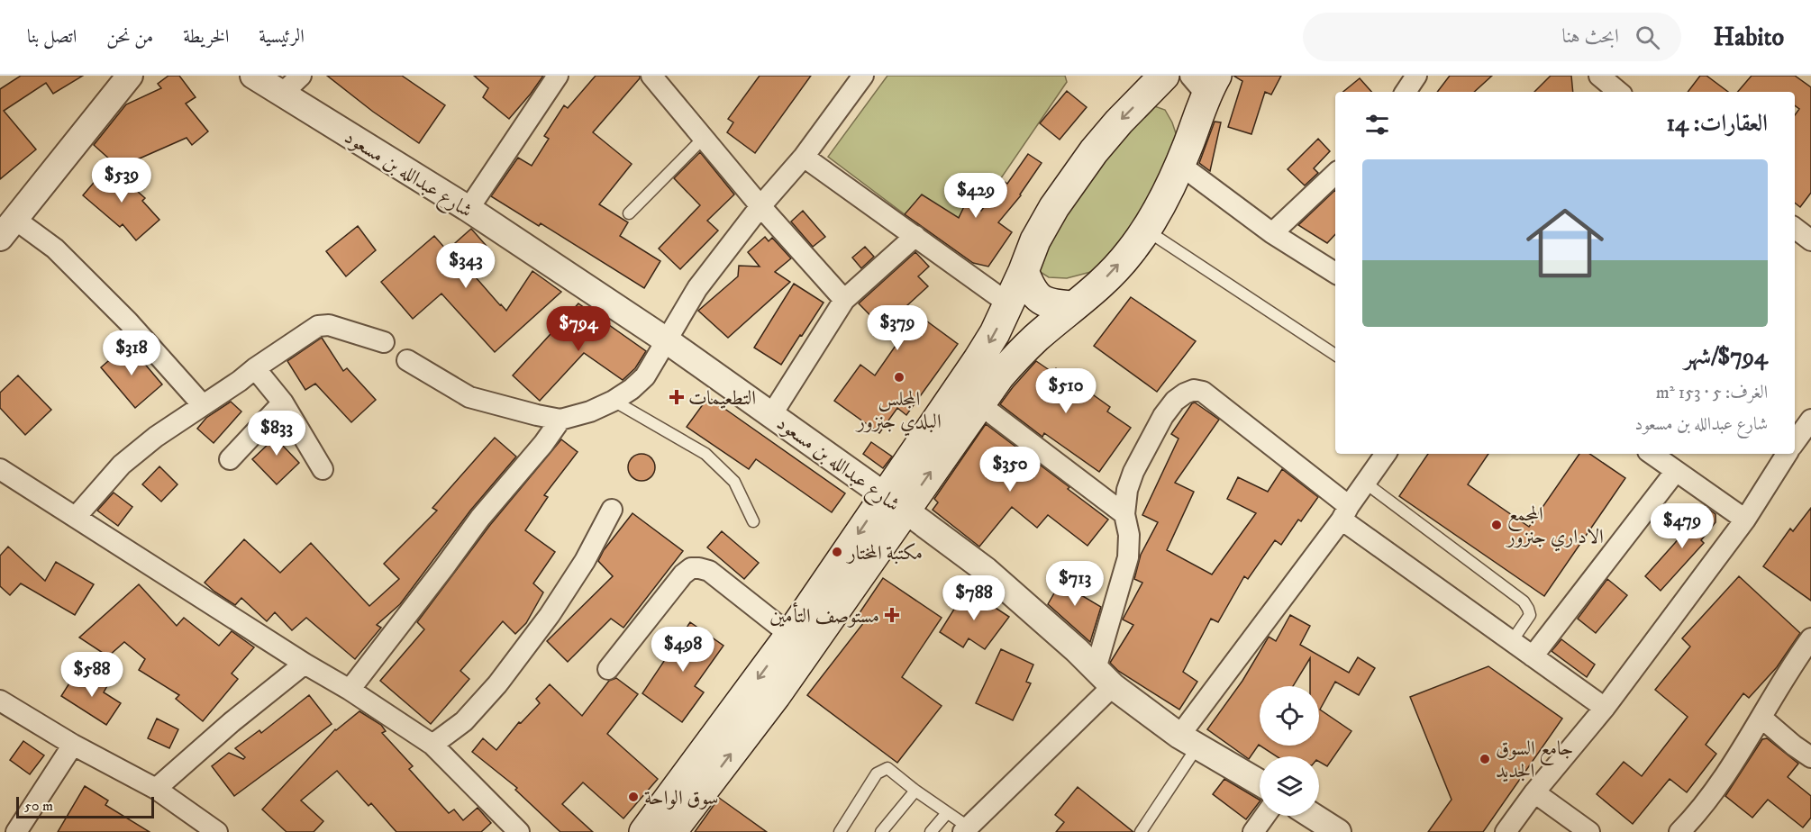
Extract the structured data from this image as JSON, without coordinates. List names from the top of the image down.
{
  "streets": {
    "street": ["شارع عبدالله بن مسعود"]
  },
  "places": {
    "other": [
      "المجلس البلدي جنزور",
      "المجمع الاداري جنزور",
      "مكتبة المختار",
      "جامع السوق الجديد",
      "سوق الواحة"
    ],
    "health": ["التطعيمات", "مستوصف التأمين"]
  },
  "scale_bar": "50 m",
  "page": {
    "header": "Habito",
    "search": "ابحث هنا",
    "nav": [
      "الرئيسية",
      "الخريطة",
      "من نحن",
      "اتصل بنا"
    ],
    "heading": "العقارات: 14",
    "list": [
      {
        "name": "$794/شهر",
        "note": "الغرف: 5 · 153 m² · شارع عبدالله بن مسعود"
      }
    ],
    "price": [
      "$539",
      "$429",
      "$343",
      "$379",
      "$794",
      "$318",
      "$510",
      "$833",
      "$350",
      "$479",
      "$713",
      "$788",
      "$498",
      "$588"
    ],
    "scale": "50 m"
  }
}
